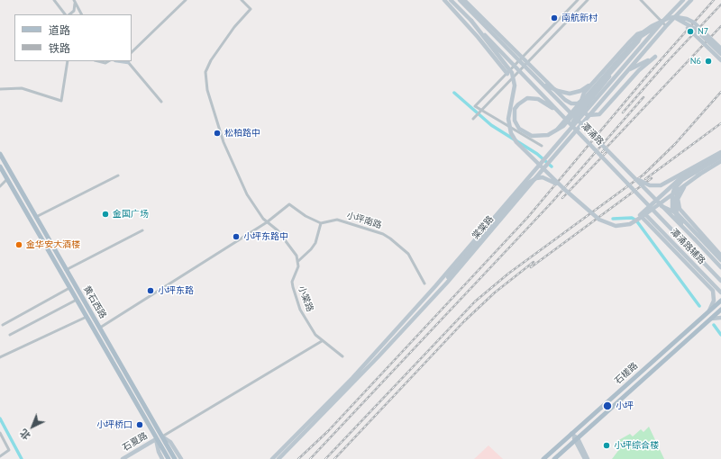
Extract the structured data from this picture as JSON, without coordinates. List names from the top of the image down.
{
  "streets": {
    "main road": ["黄石西路", "石槎路"],
    "street": [
      "潭涌路",
      "小坪南路",
      "棠棠路",
      "潭涌路辅路",
      "小棠路",
      "石夏路"
    ]
  },
  "crossings": [
    ["黄石西路", "石夏路"]
  ],
  "places": [
    "南航新村",
    "N7",
    "N6",
    "松柏路中",
    "金国广场",
    "小坪东路中",
    "金华安大酒楼",
    "小坪东路",
    "小坪",
    "小坪桥口",
    "小坪综合楼"
  ],
  "legend": ["道路", "铁路"],
  "north": "bottom left"
}
